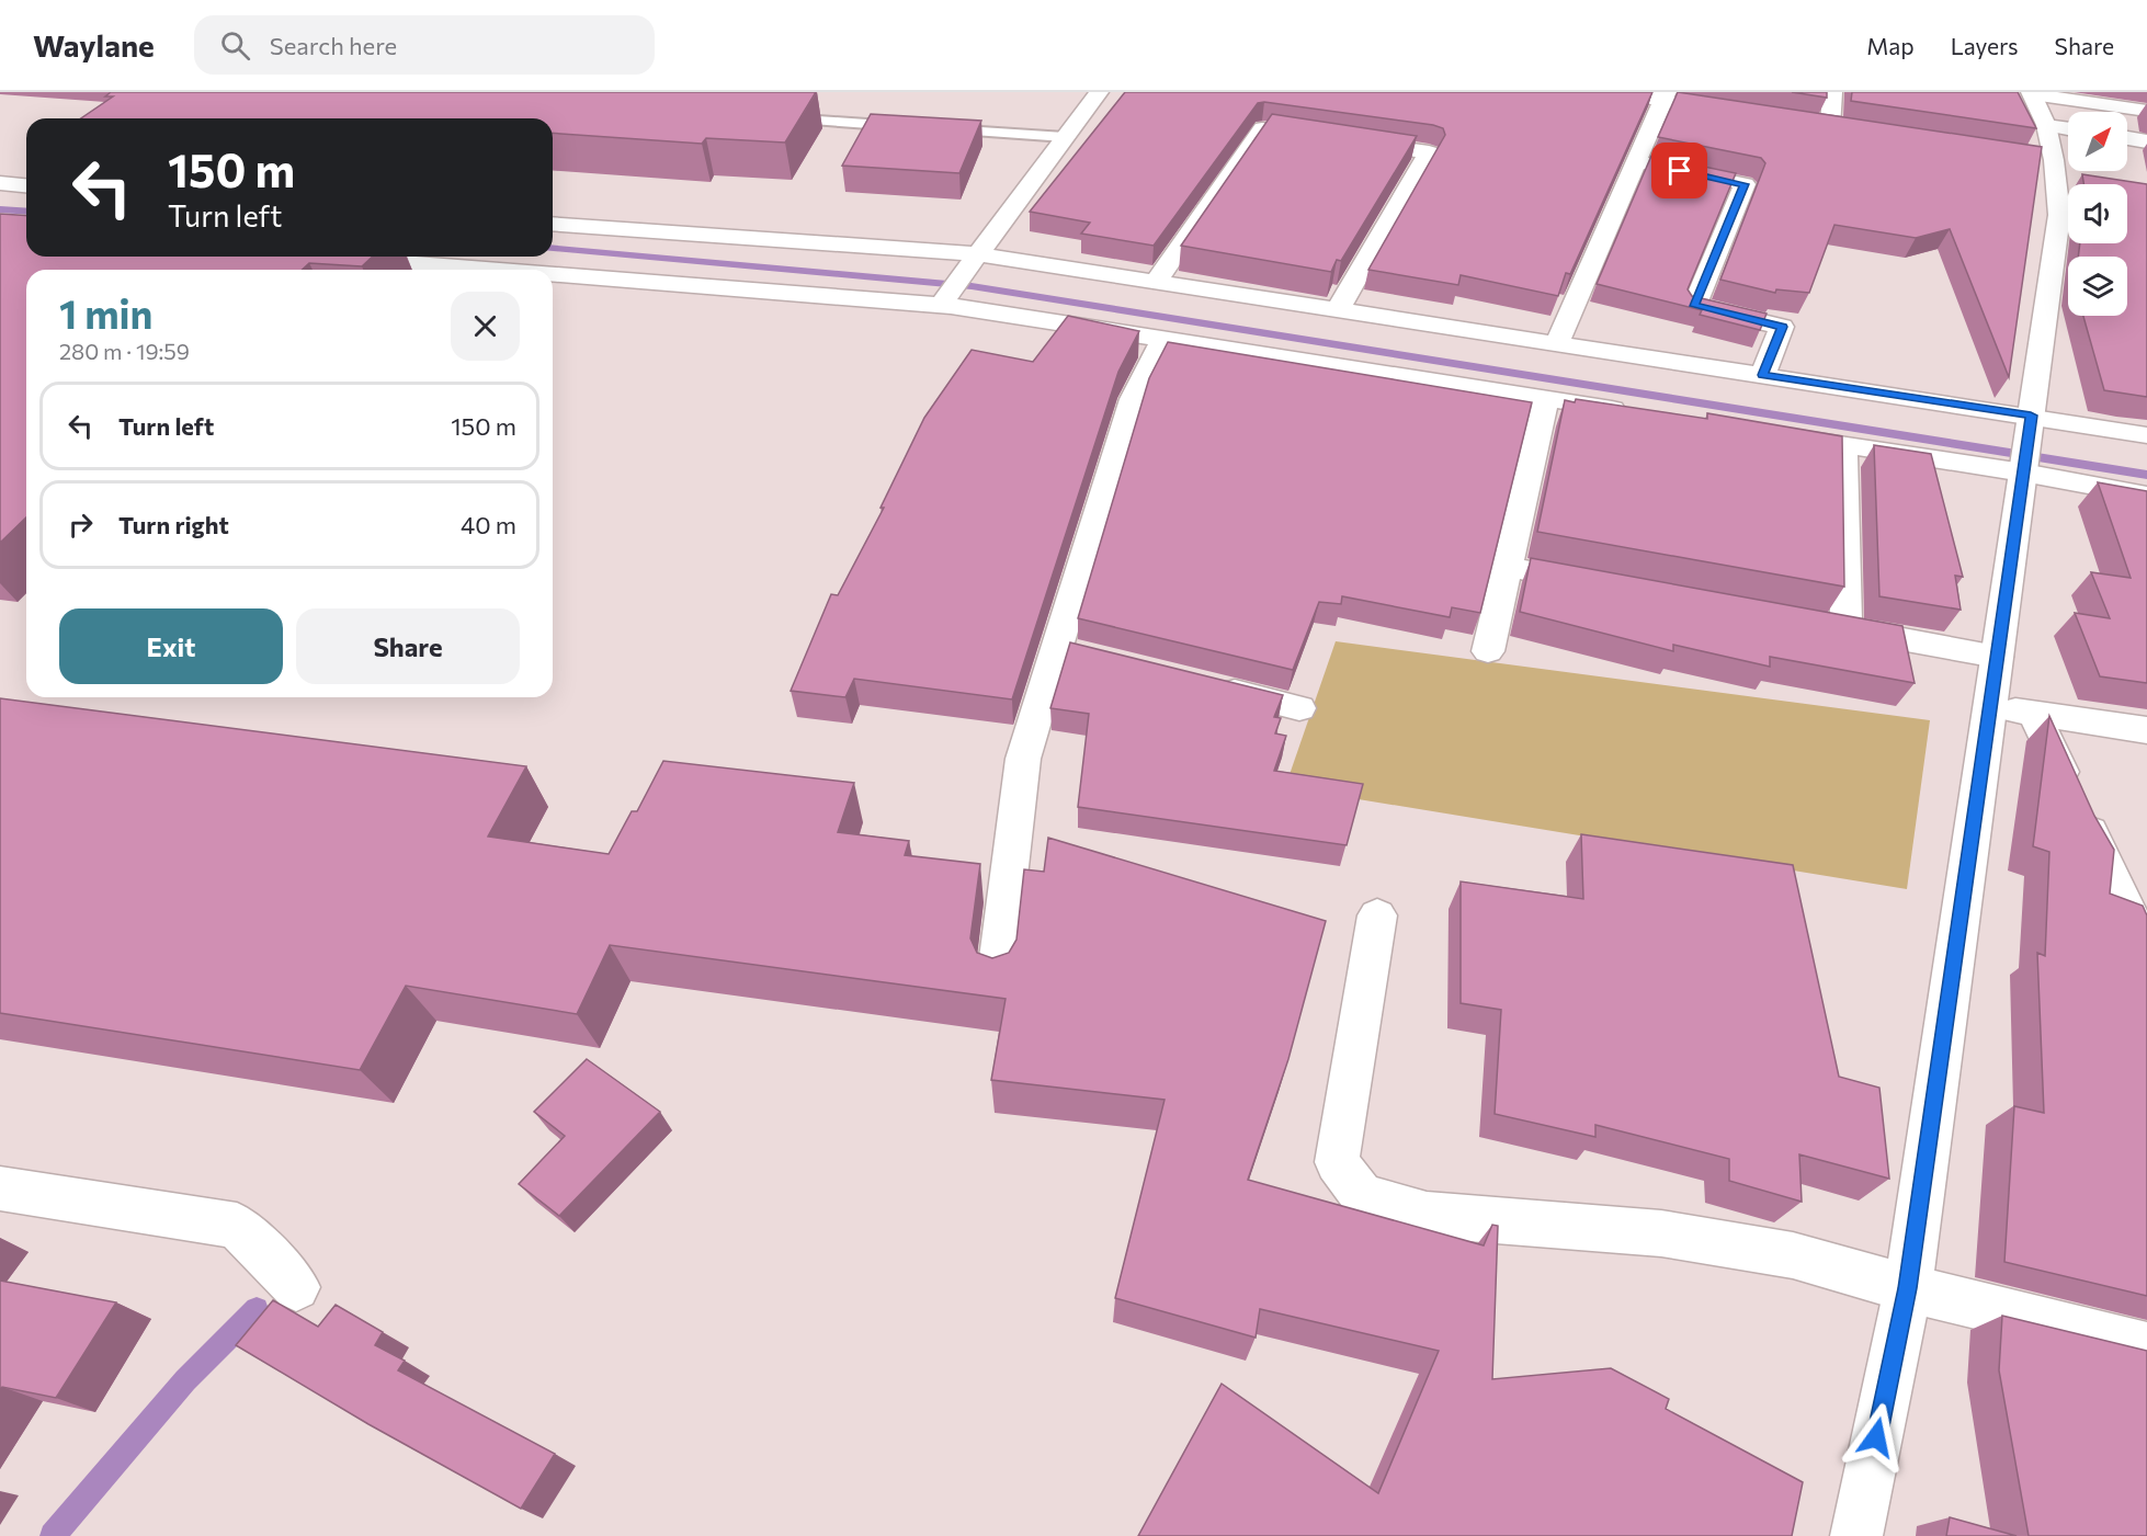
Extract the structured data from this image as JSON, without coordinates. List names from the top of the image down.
{
  "north": "top right",
  "page": {
    "header": "Waylane",
    "search": "Search here",
    "nav": ["Map", "Layers", "Share"],
    "turn": ["150 m", "Turn left"],
    "heading": ["1 min", "280 m · 19:59"],
    "list": [
      {
        "name": "Turn left",
        "value": "150 m"
      },
      {
        "name": "Turn right",
        "value": "40 m"
      }
    ],
    "buttons": ["Exit", "Share"]
  }
}
